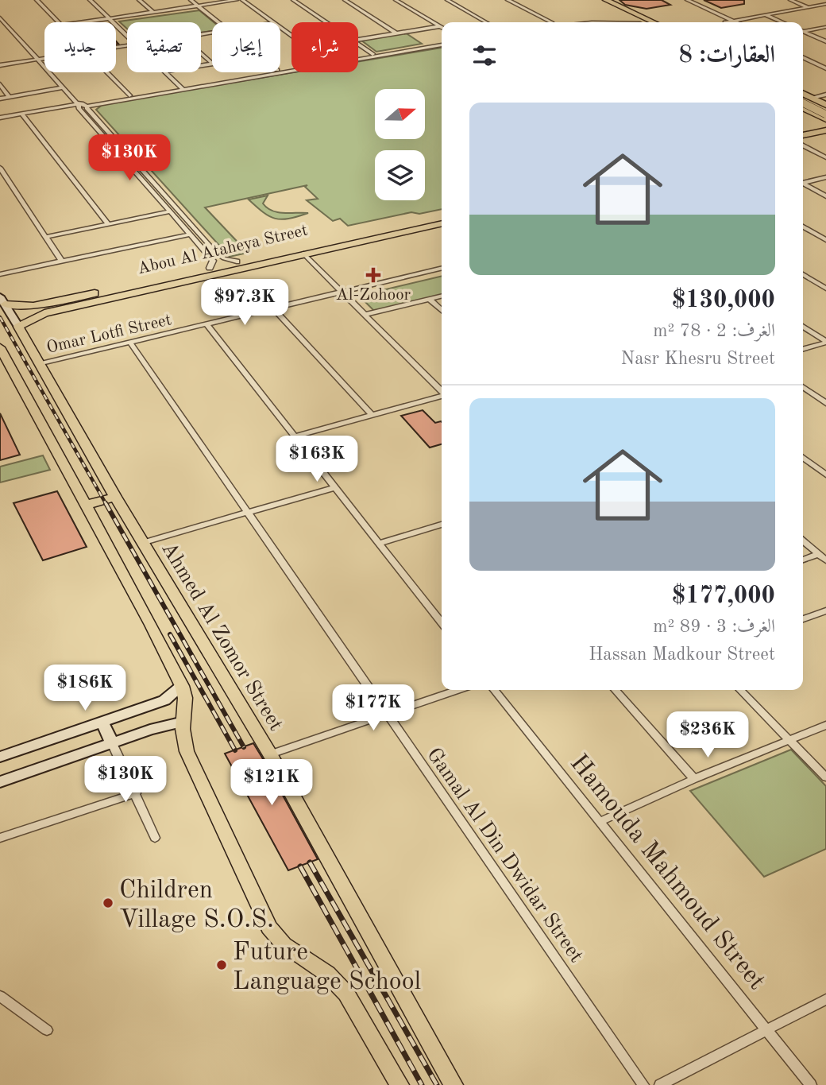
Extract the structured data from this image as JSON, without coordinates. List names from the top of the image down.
{
  "streets": {
    "main road": ["Abou Al Ataheya Street", "Ahmed Al Zomor Street"],
    "street": ["Omar Lotfi Street", "Gamal Al Din Dwidar Street", "Hamouda Mahmoud Street"]
  },
  "crossings": [
    ["Abou Al Ataheya Street", "Ahmed Al Zomor Street"],
    ["Omar Lotfi Street", "Ahmed Al Zomor Street"],
    ["Omar Lotfi Street", "Gamal Al Din Dwidar Street"]
  ],
  "places": {
    "health": ["Al-Zohoor"],
    "other": ["Children Village S.O.S.", "Future Language School"]
  },
  "north": "right",
  "page": {
    "chip": [
      "شراء",
      "إيجار",
      "تصفية",
      "جديد"
    ],
    "heading": "العقارات: 8",
    "list": [
      {
        "name": "$130,000",
        "note": "الغرف: 2 · 78 m² · Nasr Khesru Street"
      },
      {
        "name": "$177,000",
        "note": "الغرف: 3 · 89 m² · Hassan Madkour Street"
      }
    ],
    "price": [
      "$130K",
      "$97.3K",
      "$163K",
      "$186K",
      "$177K",
      "$236K",
      "$130K",
      "$121K"
    ]
  }
}
